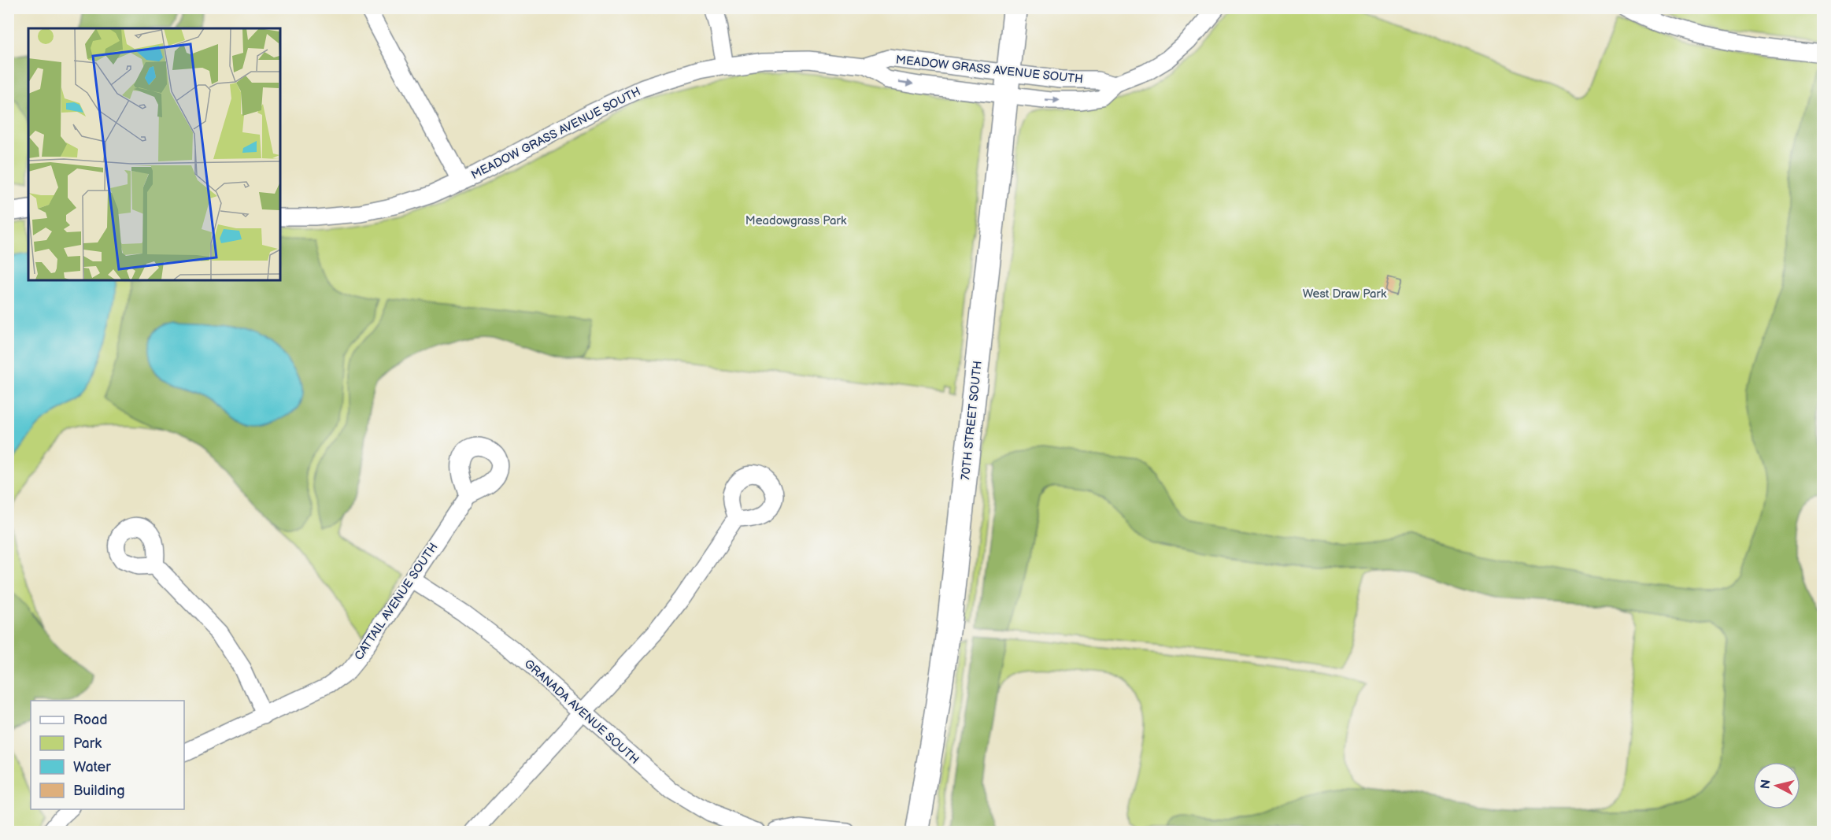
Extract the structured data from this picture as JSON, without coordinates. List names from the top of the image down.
{
  "streets": {
    "main road": ["70TH STREET SOUTH"],
    "street": ["MEADOW GRASS AVENUE SOUTH", "CATTAIL AVENUE SOUTH", "GRANADA AVENUE SOUTH"]
  },
  "crossings": [
    ["MEADOW GRASS AVENUE SOUTH", "70TH STREET SOUTH"],
    ["CATTAIL AVENUE SOUTH", "GRANADA AVENUE SOUTH"]
  ],
  "parks": ["Meadowgrass Park", "West Draw Park"],
  "legend": [
    "Road",
    "Park",
    "Water",
    "Building"
  ],
  "north": "left"
}
